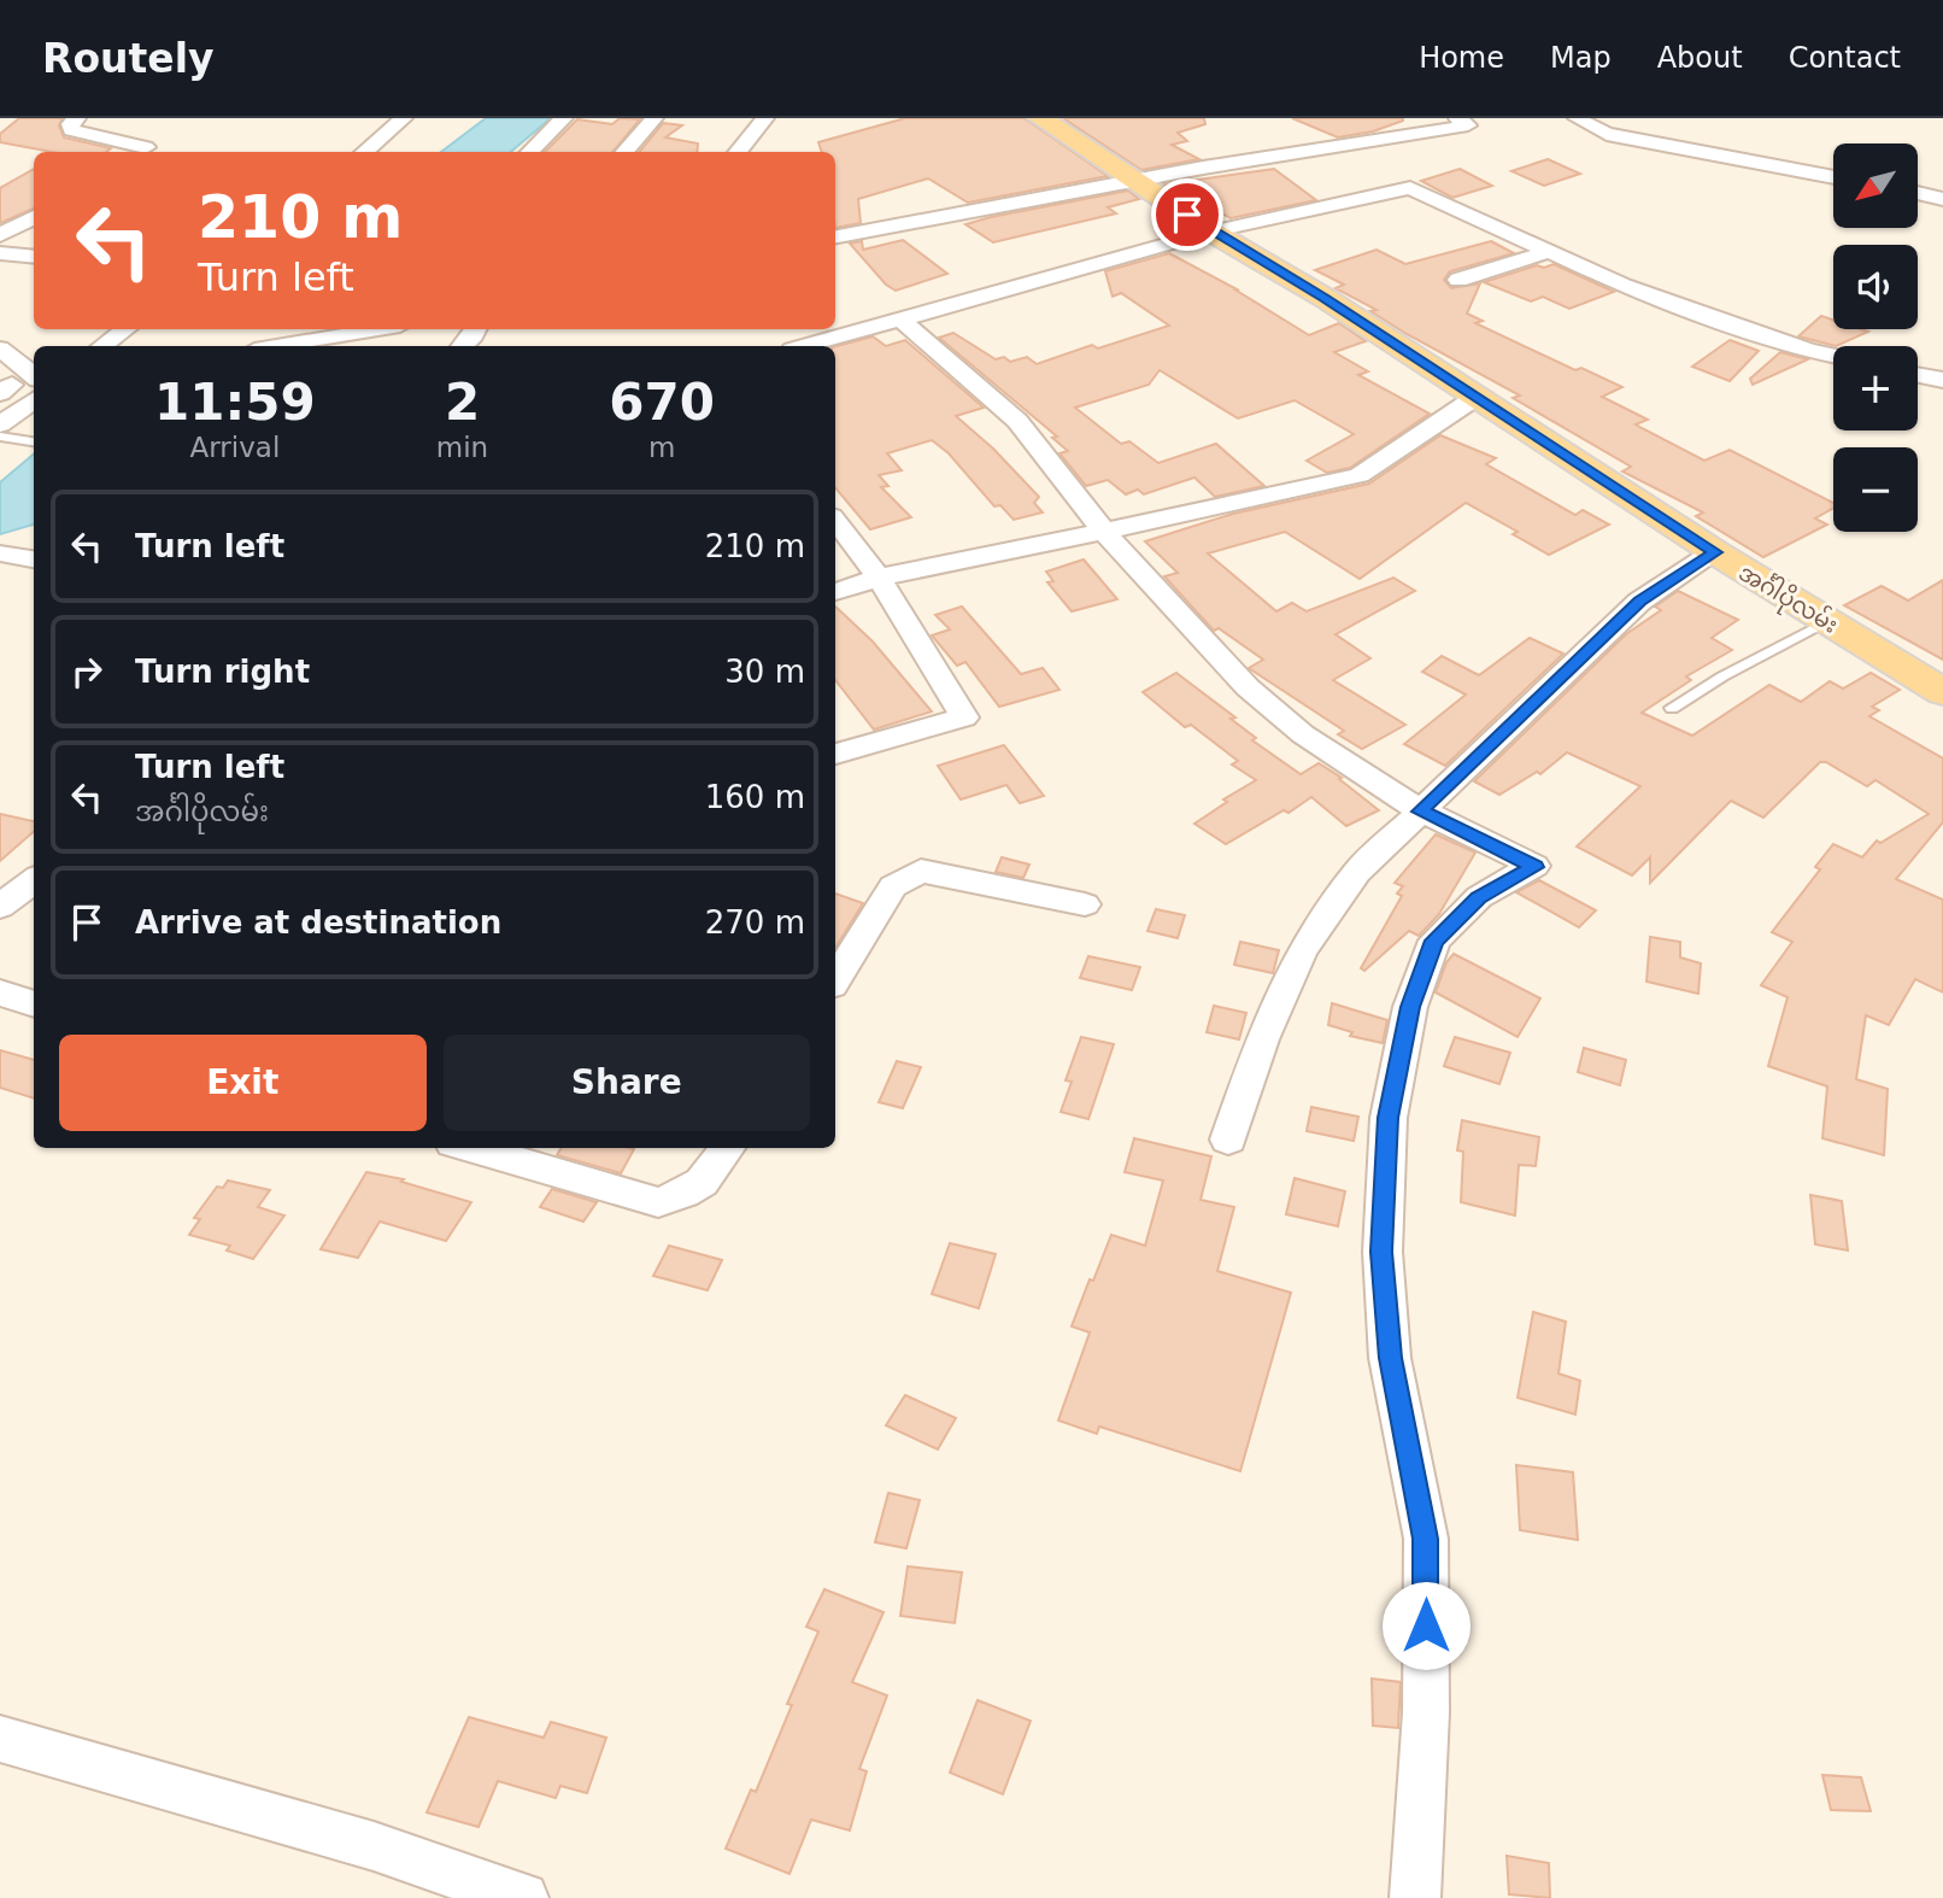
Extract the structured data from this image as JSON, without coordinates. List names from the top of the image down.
{
  "streets": {
    "main road": ["အင်္ဂါပိုလမ်း"]
  },
  "north": "bottom left",
  "page": {
    "header": "Routely",
    "nav": [
      "Home",
      "Map",
      "About",
      "Contact"
    ],
    "map_buttons": ["+", "−"],
    "turn": ["210 m", "Turn left"],
    "eta": [
      "11:59",
      "Arrival",
      "2",
      "min",
      "670",
      "m"
    ],
    "list": [
      {
        "name": "Turn left",
        "value": "210 m"
      },
      {
        "name": "Turn right",
        "value": "30 m"
      },
      {
        "name": "Turn left",
        "note": "အင်္ဂါပိုလမ်း",
        "value": "160 m"
      },
      {
        "name": "Arrive at destination",
        "value": "270 m"
      }
    ],
    "buttons": ["Exit", "Share"]
  }
}
